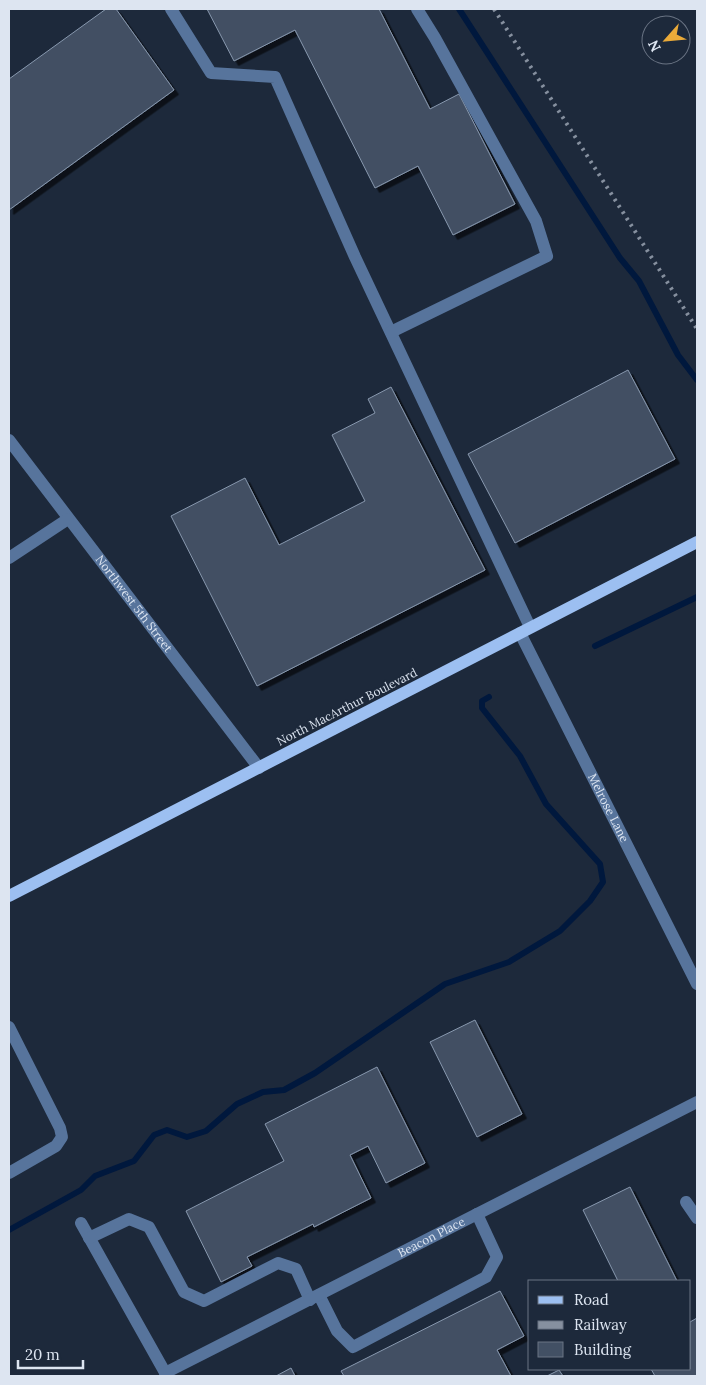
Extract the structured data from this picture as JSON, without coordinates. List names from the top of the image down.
{
  "streets": {
    "main road": ["North MacArthur Boulevard"],
    "street": ["Northwest 5th Street", "Melrose Lane", "Beacon Place"]
  },
  "crossings": [
    ["Northwest 5th Street", "North MacArthur Boulevard"],
    ["North MacArthur Boulevard", "Melrose Lane"]
  ],
  "legend": ["Road", "Railway", "Building"],
  "scale_bar": "20 m",
  "north": "bottom left"
}
